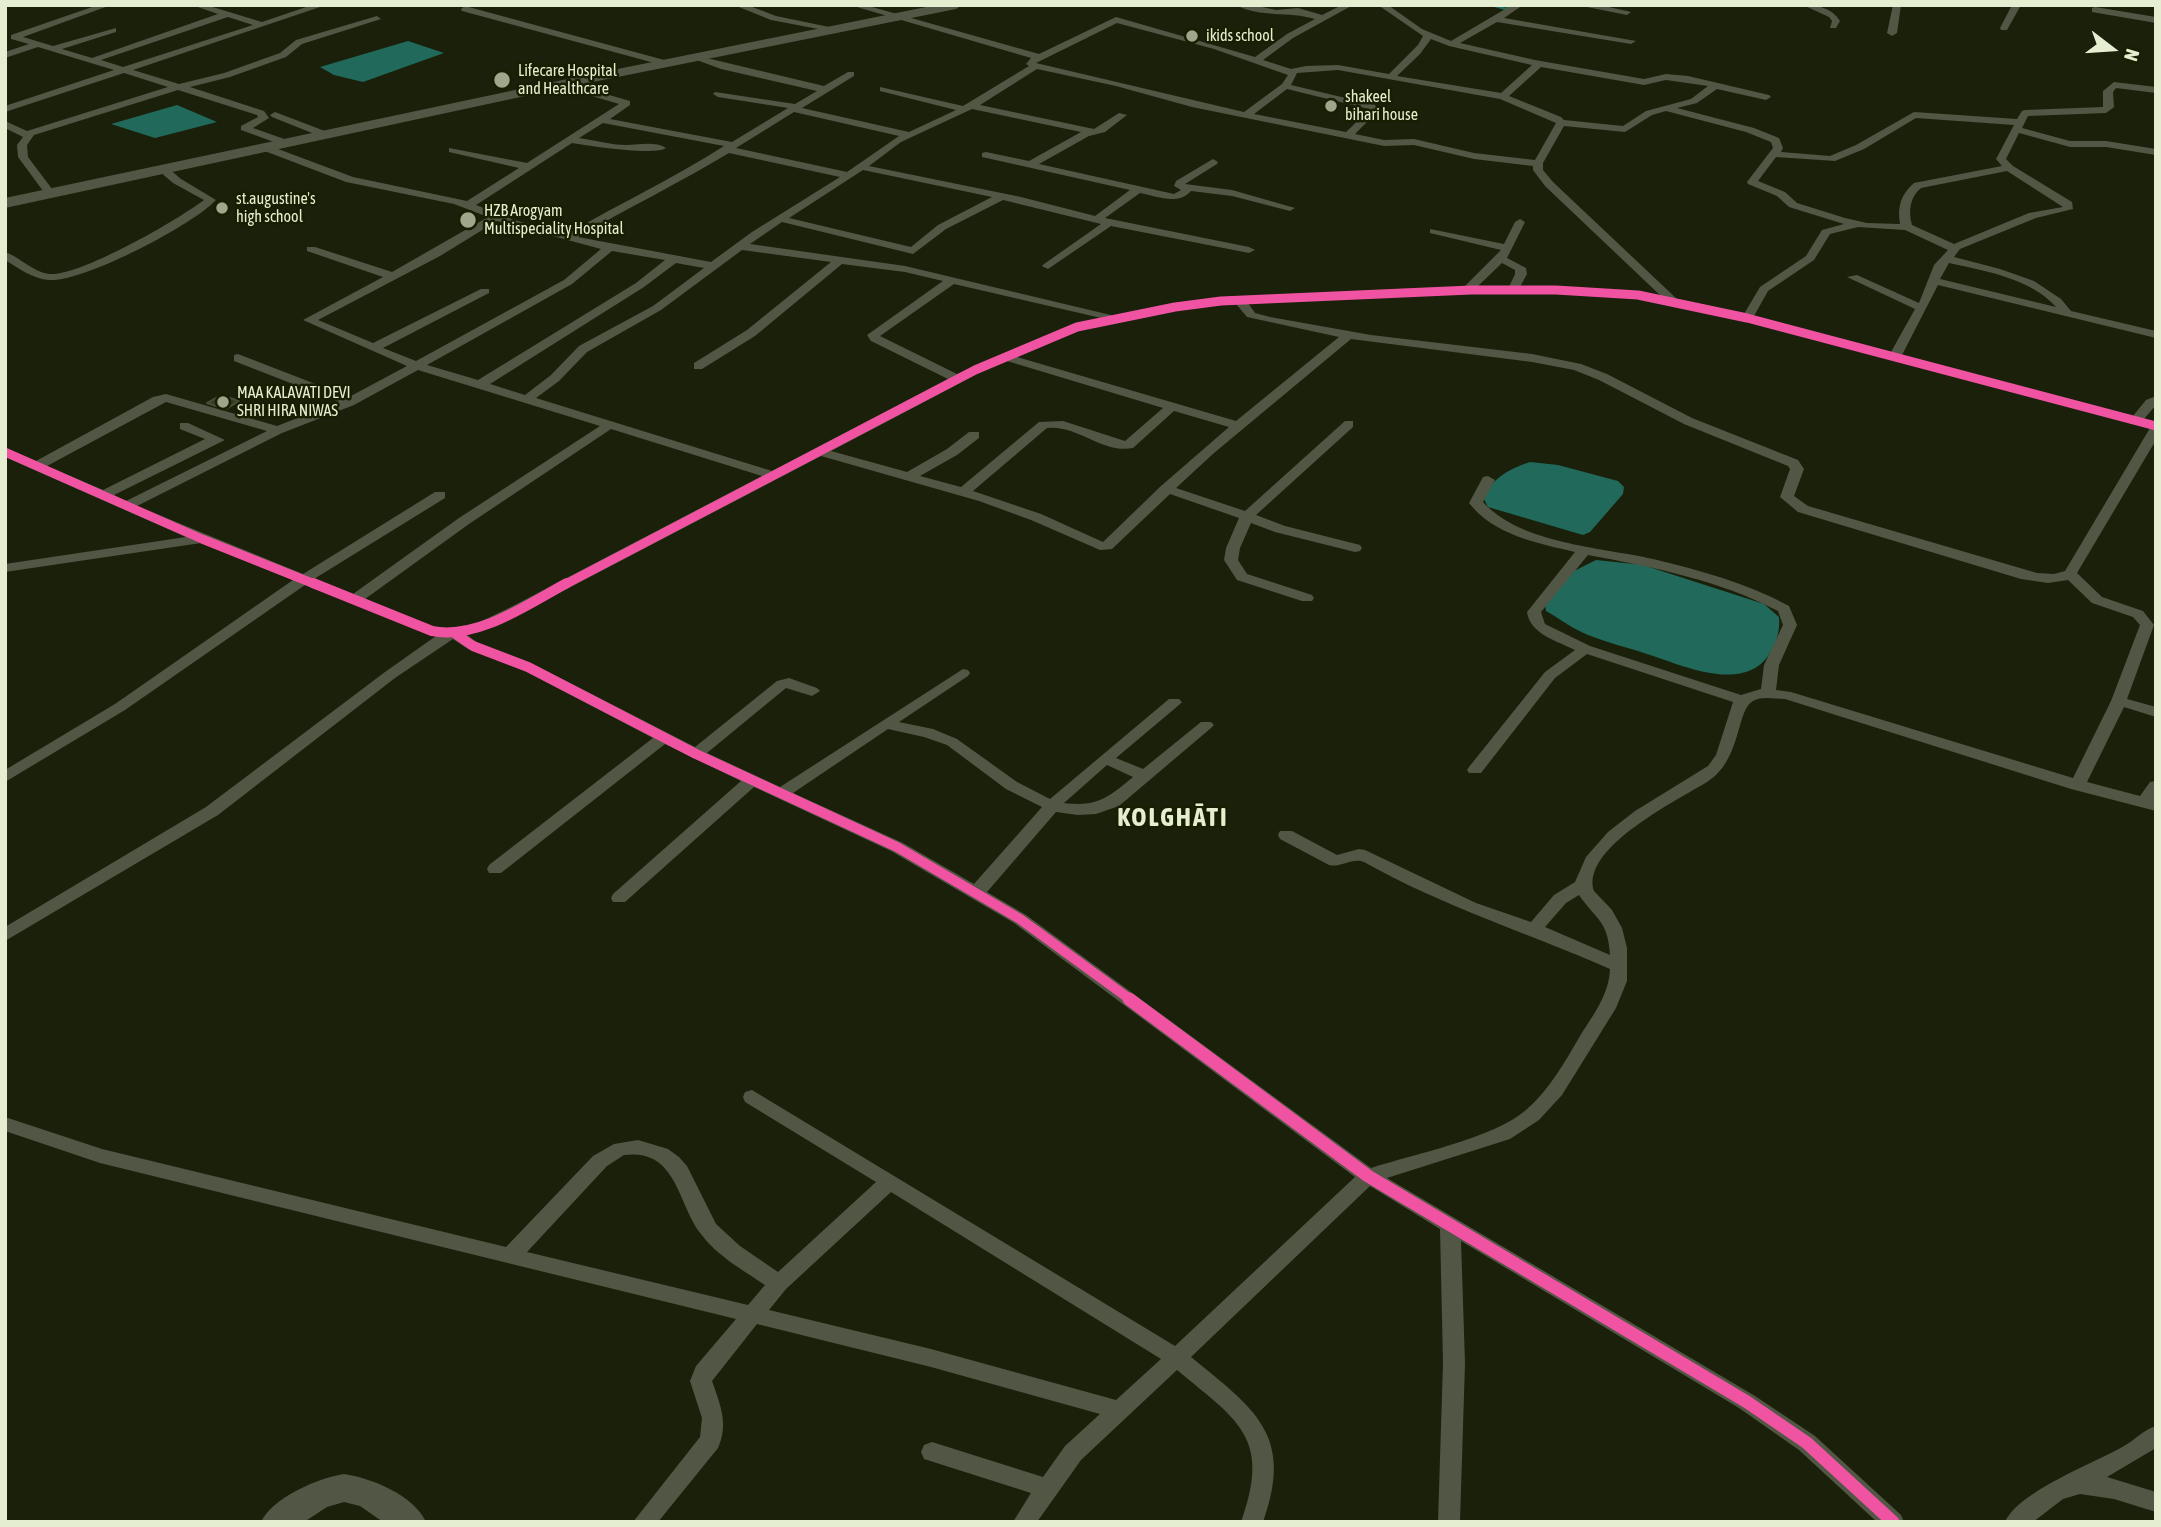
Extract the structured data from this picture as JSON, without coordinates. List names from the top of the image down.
{
  "districts": ["KOLGHĀTI"],
  "places": [
    "ikids school",
    "Lifecare Hospital and Healthcare",
    "shakeel bihari house",
    "st.augustine's high school",
    "HZB Arogyam Multispeciality Hospital",
    "MAA KALAVATI DEVI SHRI HIRA NIWAS"
  ],
  "north": "right"
}
